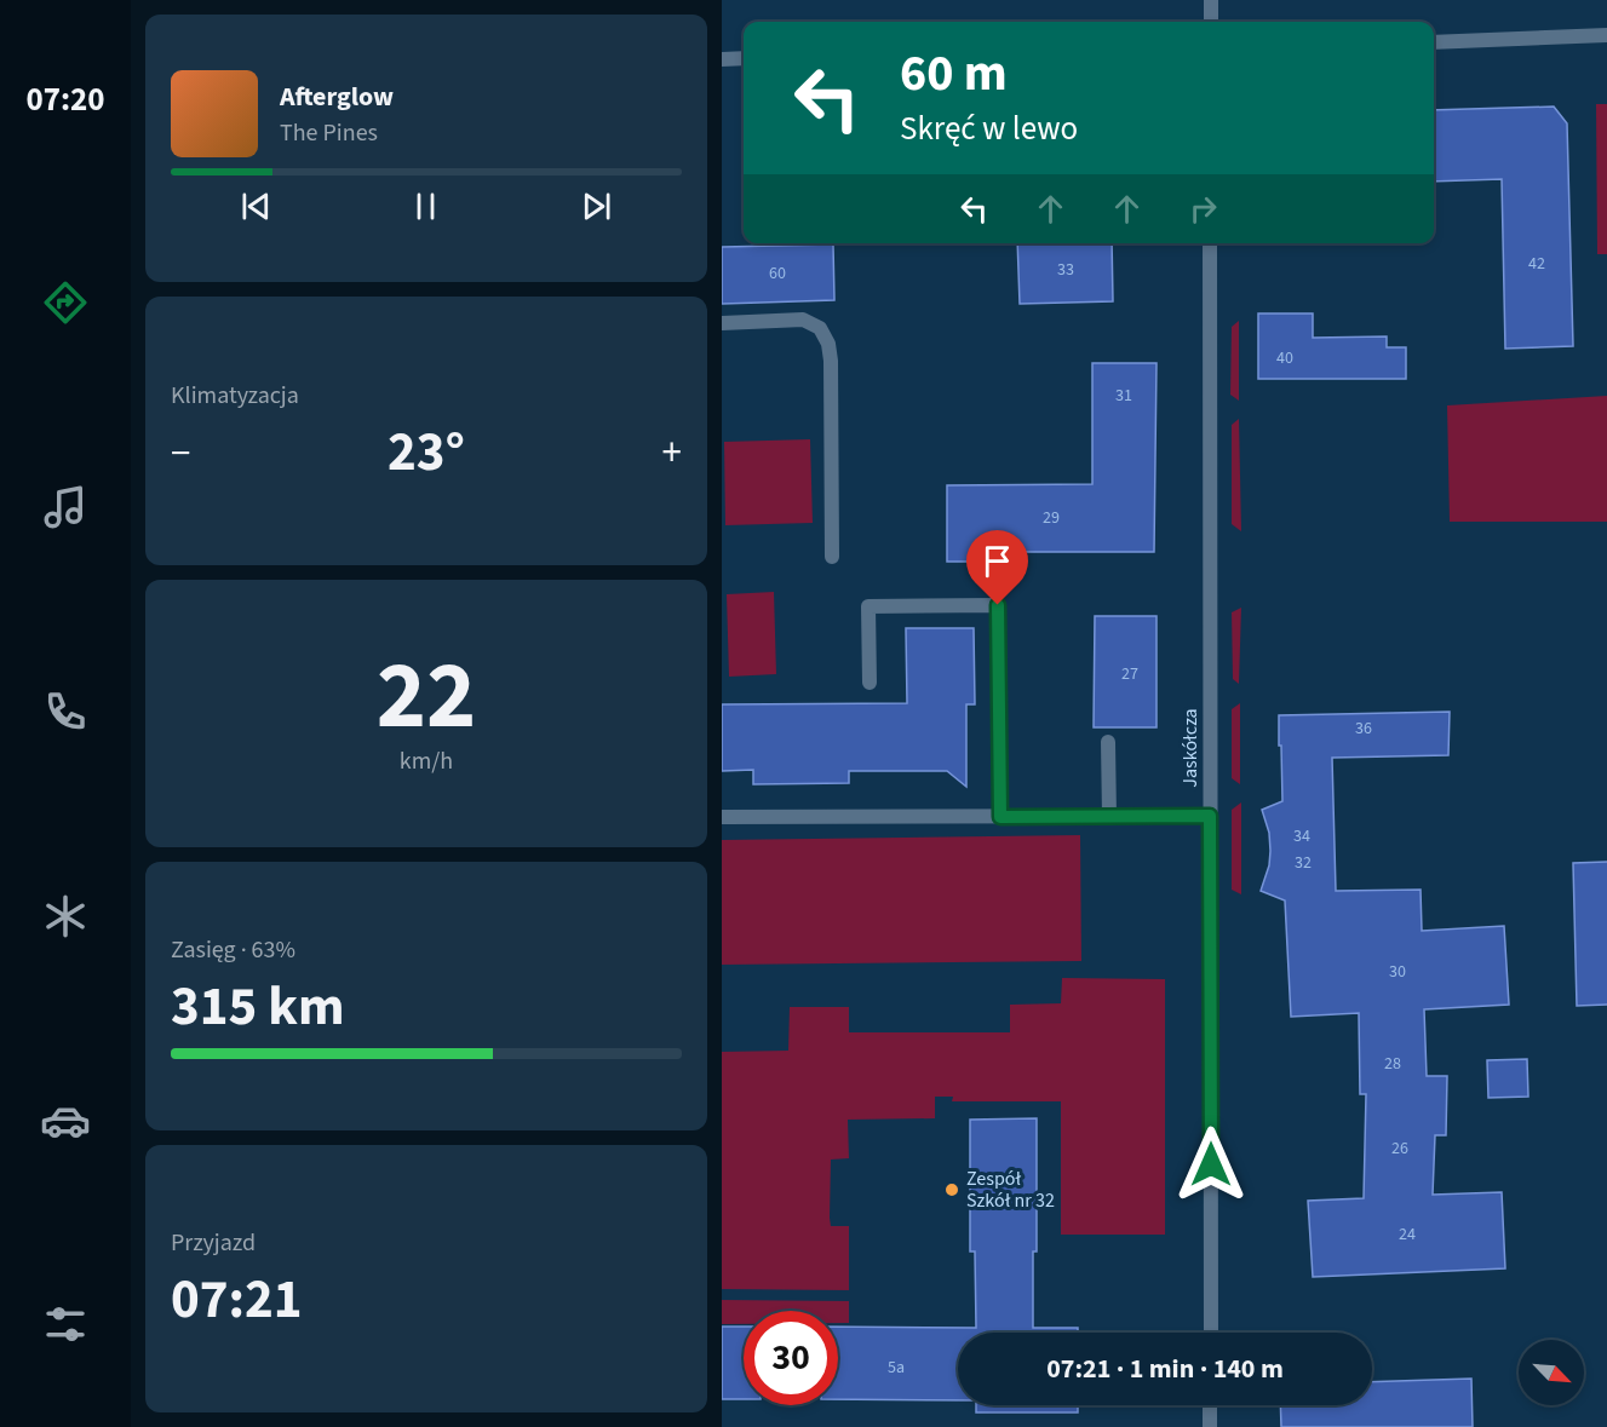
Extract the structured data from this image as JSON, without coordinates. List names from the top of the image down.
{
  "streets": {
    "street": ["Jaskółcza"]
  },
  "places": ["Zespół Szkół nr 32"],
  "house_numbers": [
    "42",
    "33",
    "60",
    "40",
    "31",
    "29",
    "27",
    "36",
    "34",
    "32",
    "30",
    "28",
    "26",
    "24",
    "5a"
  ],
  "north": "bottom right",
  "page": {
    "tabs": "07:20",
    "turn": ["60 m", "Skręć w lewo"],
    "song": ["Afterglow", "The Pines"],
    "tile": [
      "Klimatyzacja",
      ["22", "km/h"],
      ["Zasięg · 63%", "315 km"],
      ["Przyjazd", "07:21"]
    ],
    "heat": ["−", "23°", "+"],
    "limit": "30",
    "trip": "07:21 · 1 min · 140 m"
  }
}
